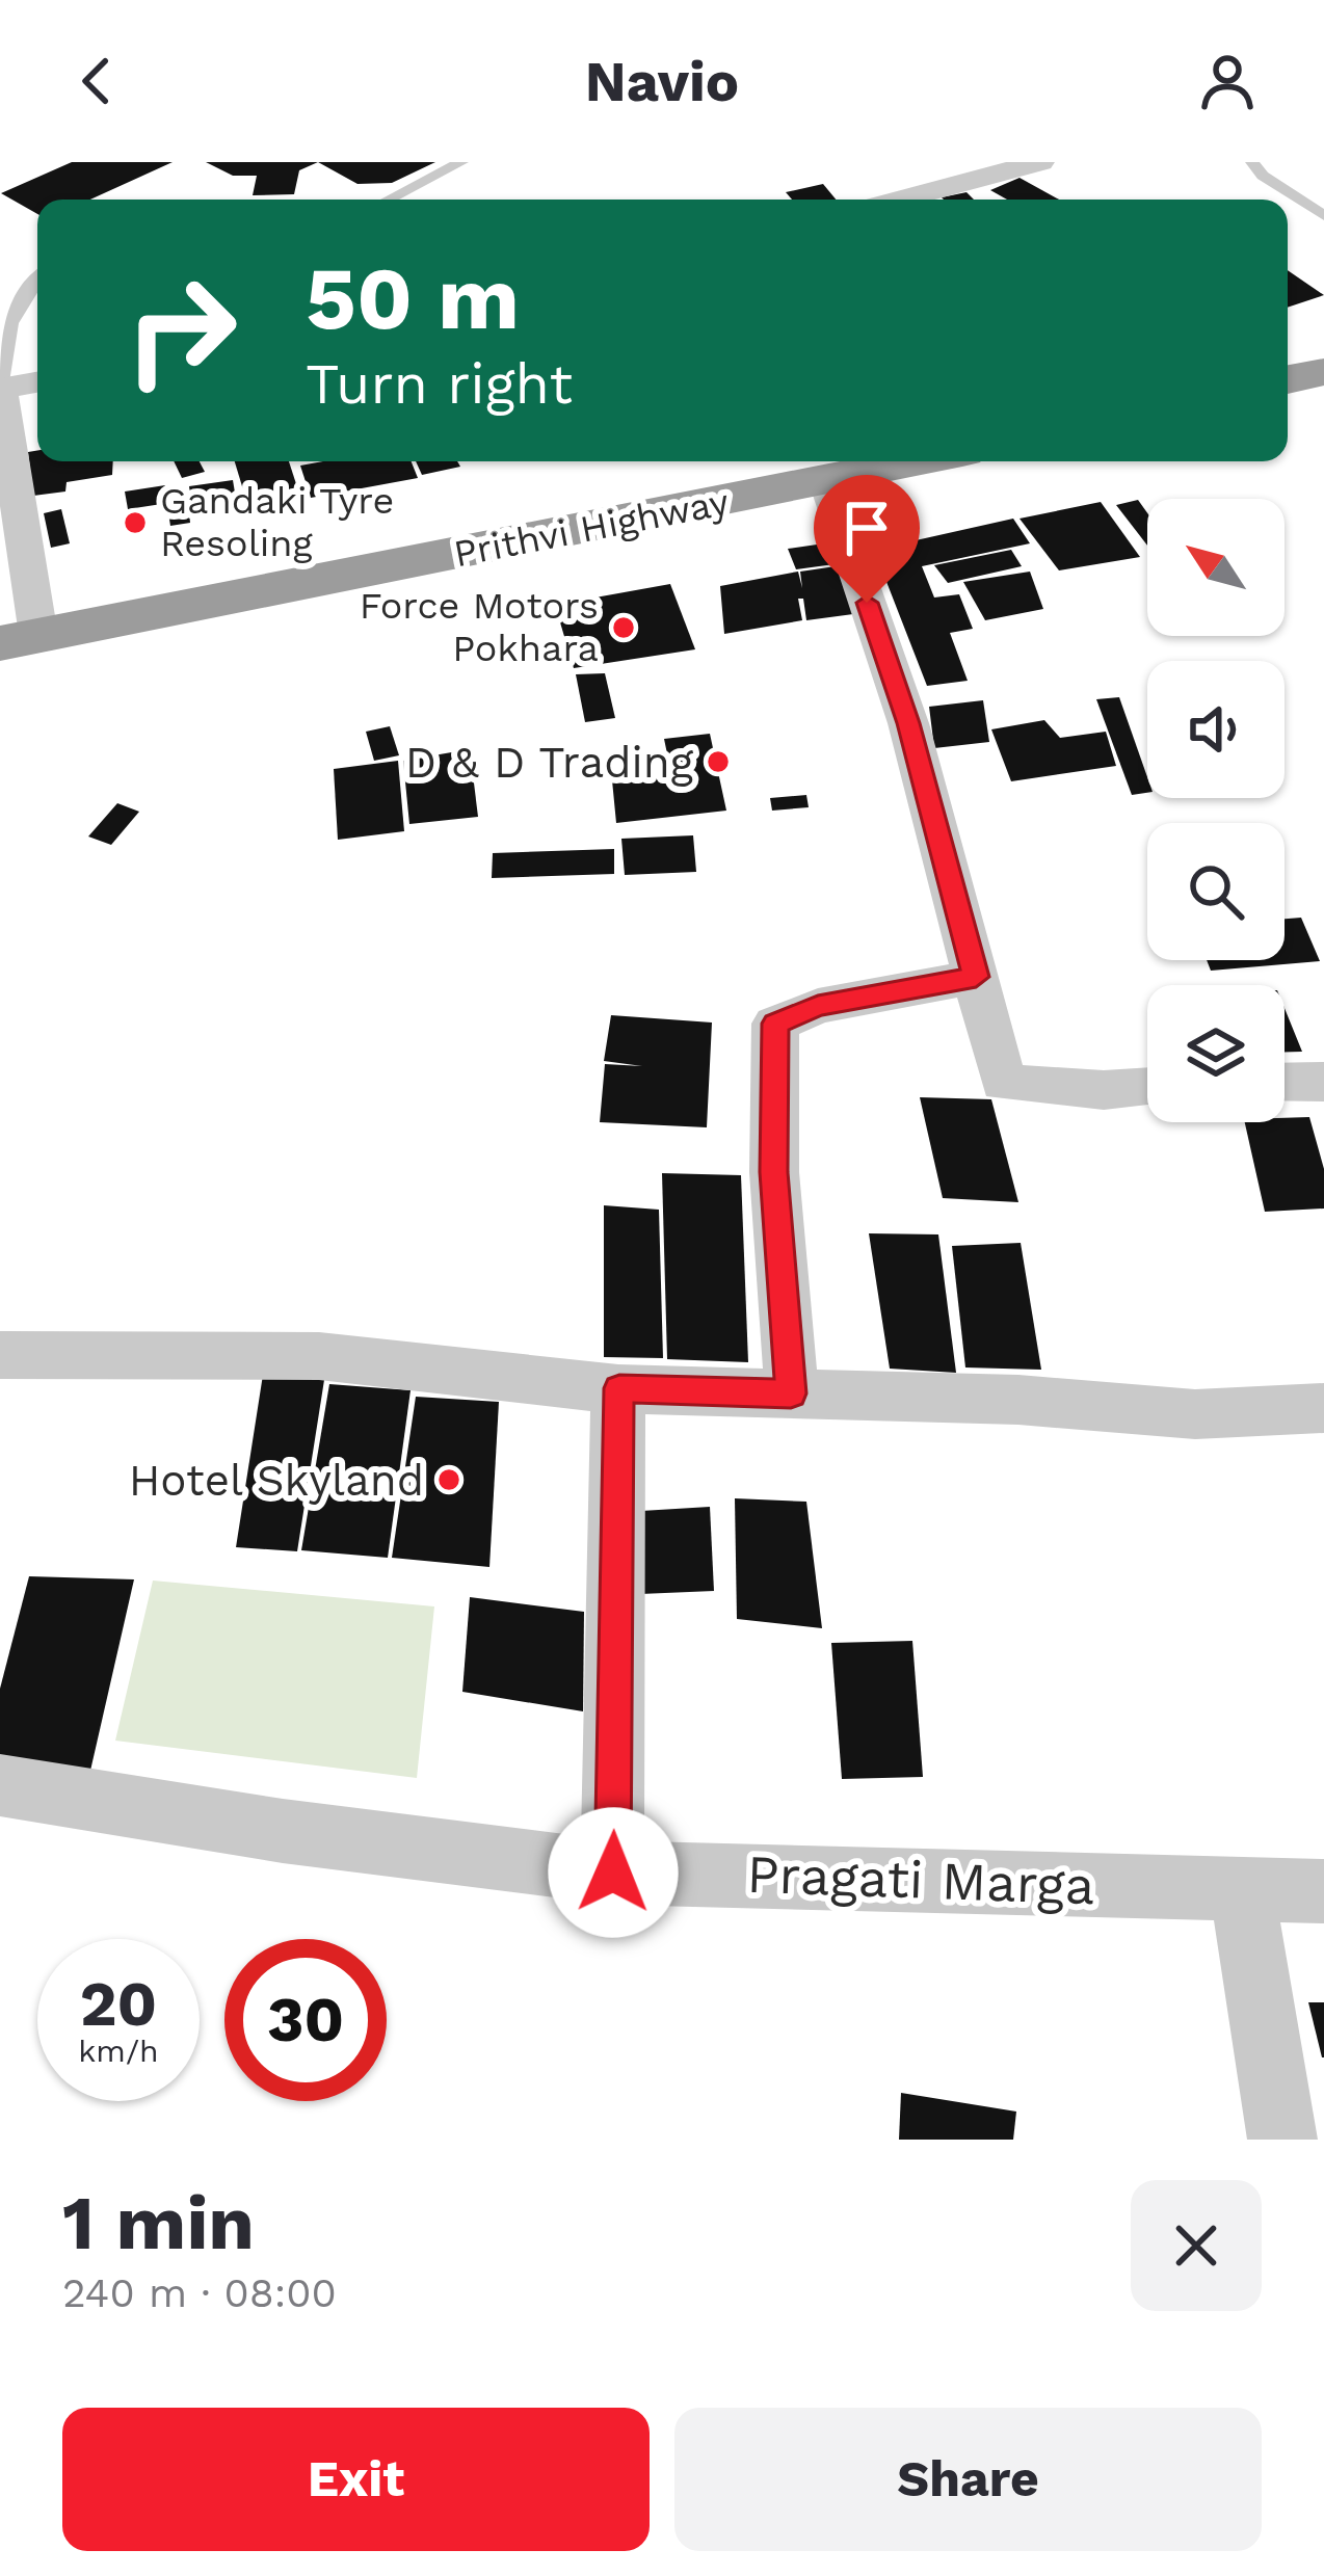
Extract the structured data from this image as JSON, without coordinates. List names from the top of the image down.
{
  "streets": {
    "highway": ["Prithvi Highway"],
    "street": ["Pragati Marga"]
  },
  "places": [
    "Gandaki Tyre Resoling",
    "Force Motors Pokhara",
    "D & D Trading",
    "Hotel Skyland"
  ],
  "north": "top left",
  "page": {
    "header": "Navio",
    "turn": ["50 m", "Turn right"],
    "speed": "20 km/h",
    "limit": "30",
    "heading": ["1 min", "240 m · 08:00"],
    "buttons": ["Exit", "Share"]
  }
}
